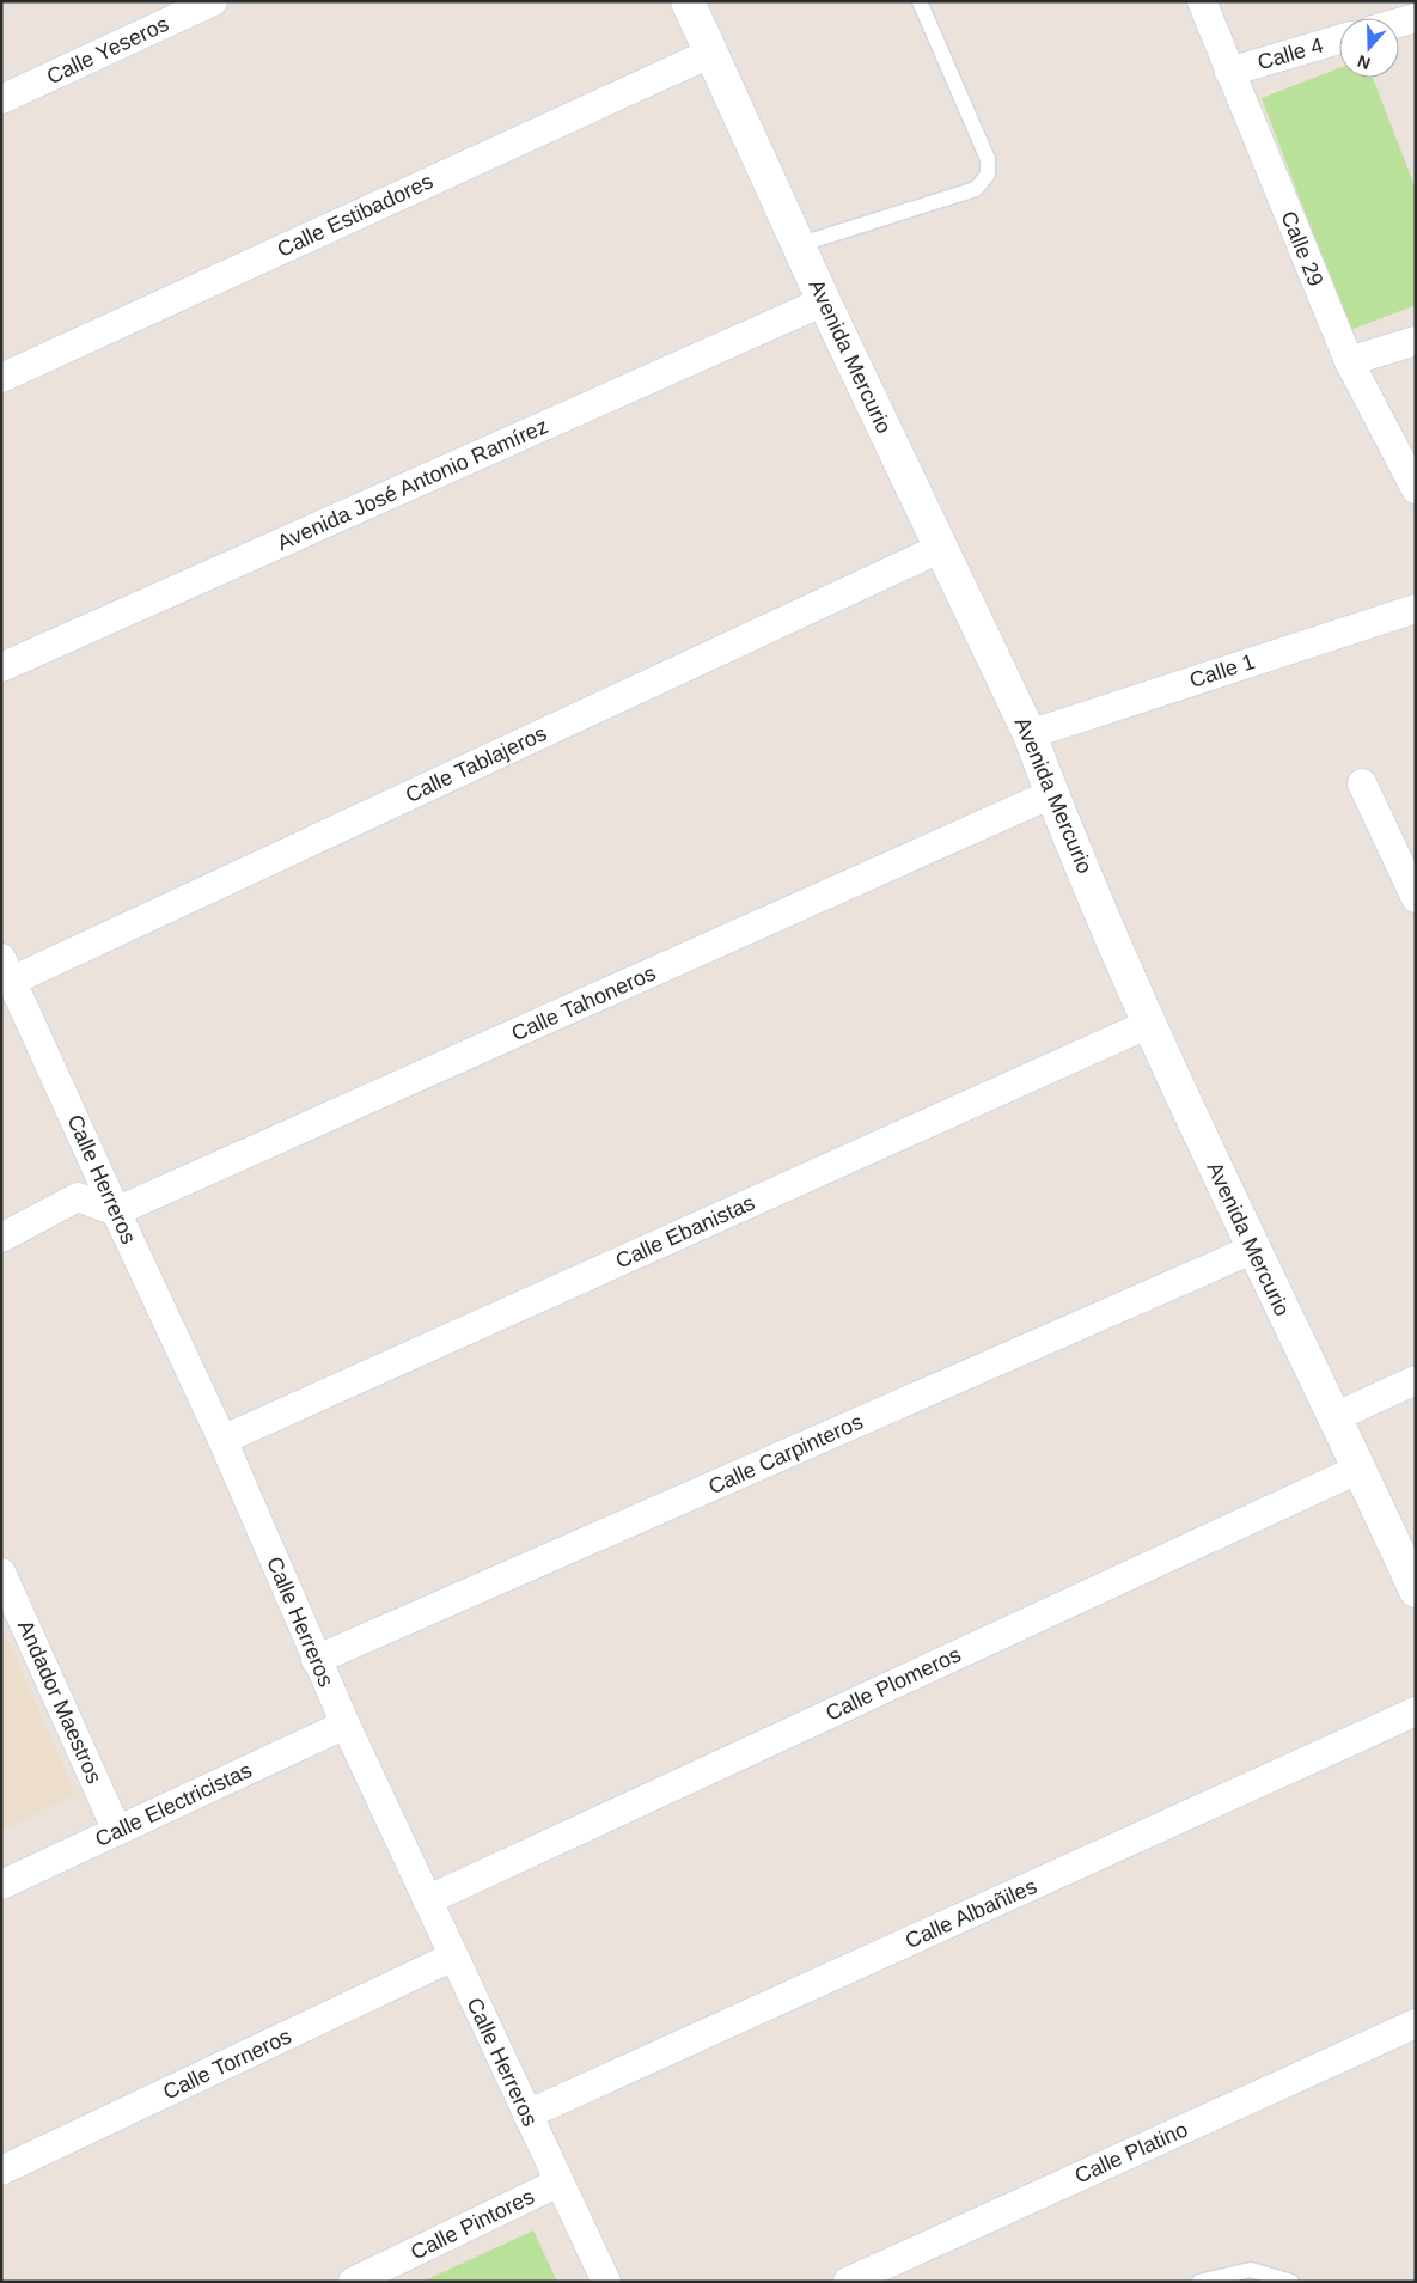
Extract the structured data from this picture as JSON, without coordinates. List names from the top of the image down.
{
  "streets": {
    "street": [
      "Calle Yeseros",
      "Calle 4",
      "Calle Estibadores",
      "Calle 29",
      "Avenida Mercurio",
      "Avenida José Antonio Ramírez",
      "Calle 1",
      "Calle Tablajeros",
      "Calle Tahoneros",
      "Calle Herreros",
      "Calle Ebanistas",
      "Calle Carpinteros",
      "Calle Plomeros",
      "Andador Maestros",
      "Calle Electricistas",
      "Calle Albañiles",
      "Calle Torneros",
      "Calle Platino",
      "Calle Pintores"
    ]
  },
  "crossings": [
    ["Calle 4", "Calle 29"],
    ["Calle Estibadores", "Avenida Mercurio"],
    ["Avenida Mercurio", "Avenida José Antonio Ramírez"],
    ["Avenida Mercurio", "Calle 1"],
    ["Avenida Mercurio", "Calle Tablajeros"],
    ["Avenida Mercurio", "Calle Tahoneros"],
    ["Avenida Mercurio", "Calle Ebanistas"],
    ["Avenida Mercurio", "Calle Carpinteros"],
    ["Avenida Mercurio", "Calle Plomeros"],
    ["Calle Tablajeros", "Calle Herreros"],
    ["Calle Tahoneros", "Calle Herreros"],
    ["Calle Herreros", "Calle Ebanistas"],
    ["Calle Herreros", "Calle Carpinteros"],
    ["Calle Herreros", "Calle Plomeros"],
    ["Calle Herreros", "Calle Electricistas"],
    ["Calle Herreros", "Calle Albañiles"],
    ["Calle Herreros", "Calle Torneros"],
    ["Calle Herreros", "Calle Pintores"],
    ["Andador Maestros", "Calle Electricistas"]
  ],
  "north": "bottom"
}
